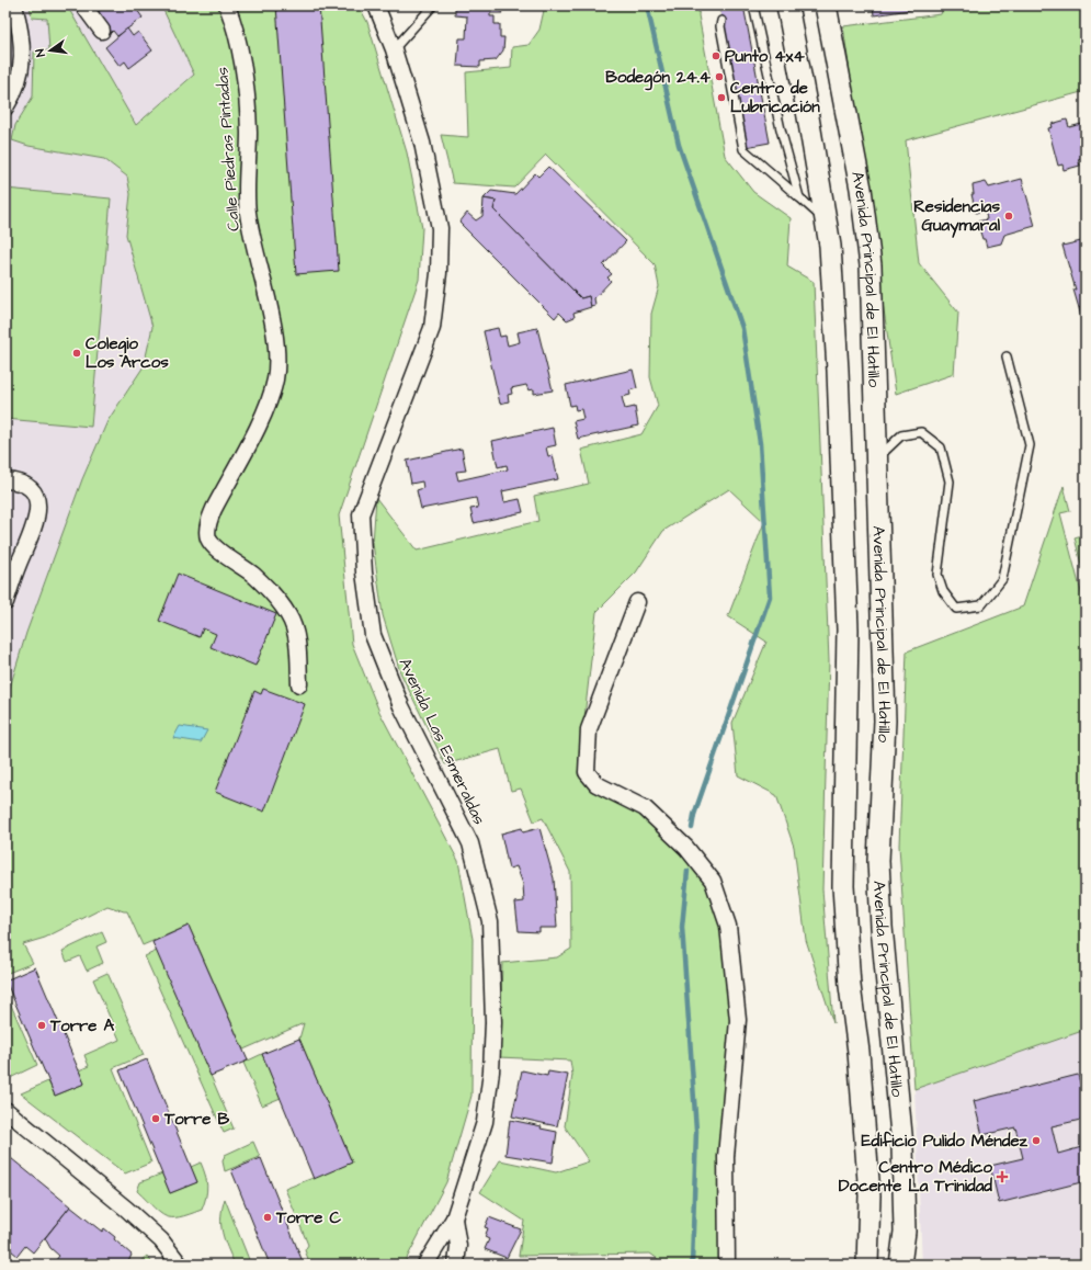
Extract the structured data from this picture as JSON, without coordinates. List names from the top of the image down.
{
  "streets": {
    "main road": ["Avenida Principal de El Hatillo"],
    "street": ["Calle Piedras Pintadas", "Avenida Las Esmeraldas"]
  },
  "places": {
    "other": [
      "Punto 4x4",
      "Bodegón 24.4",
      "Centro de Lubricación",
      "Residencias Guaymaral",
      "Colegio Los Arcos",
      "Torre A",
      "Torre B",
      "Edificio Pulido Méndez",
      "Torre C"
    ],
    "health": ["Centro Médico Docente La Trinidad"]
  },
  "north": "left"
}
